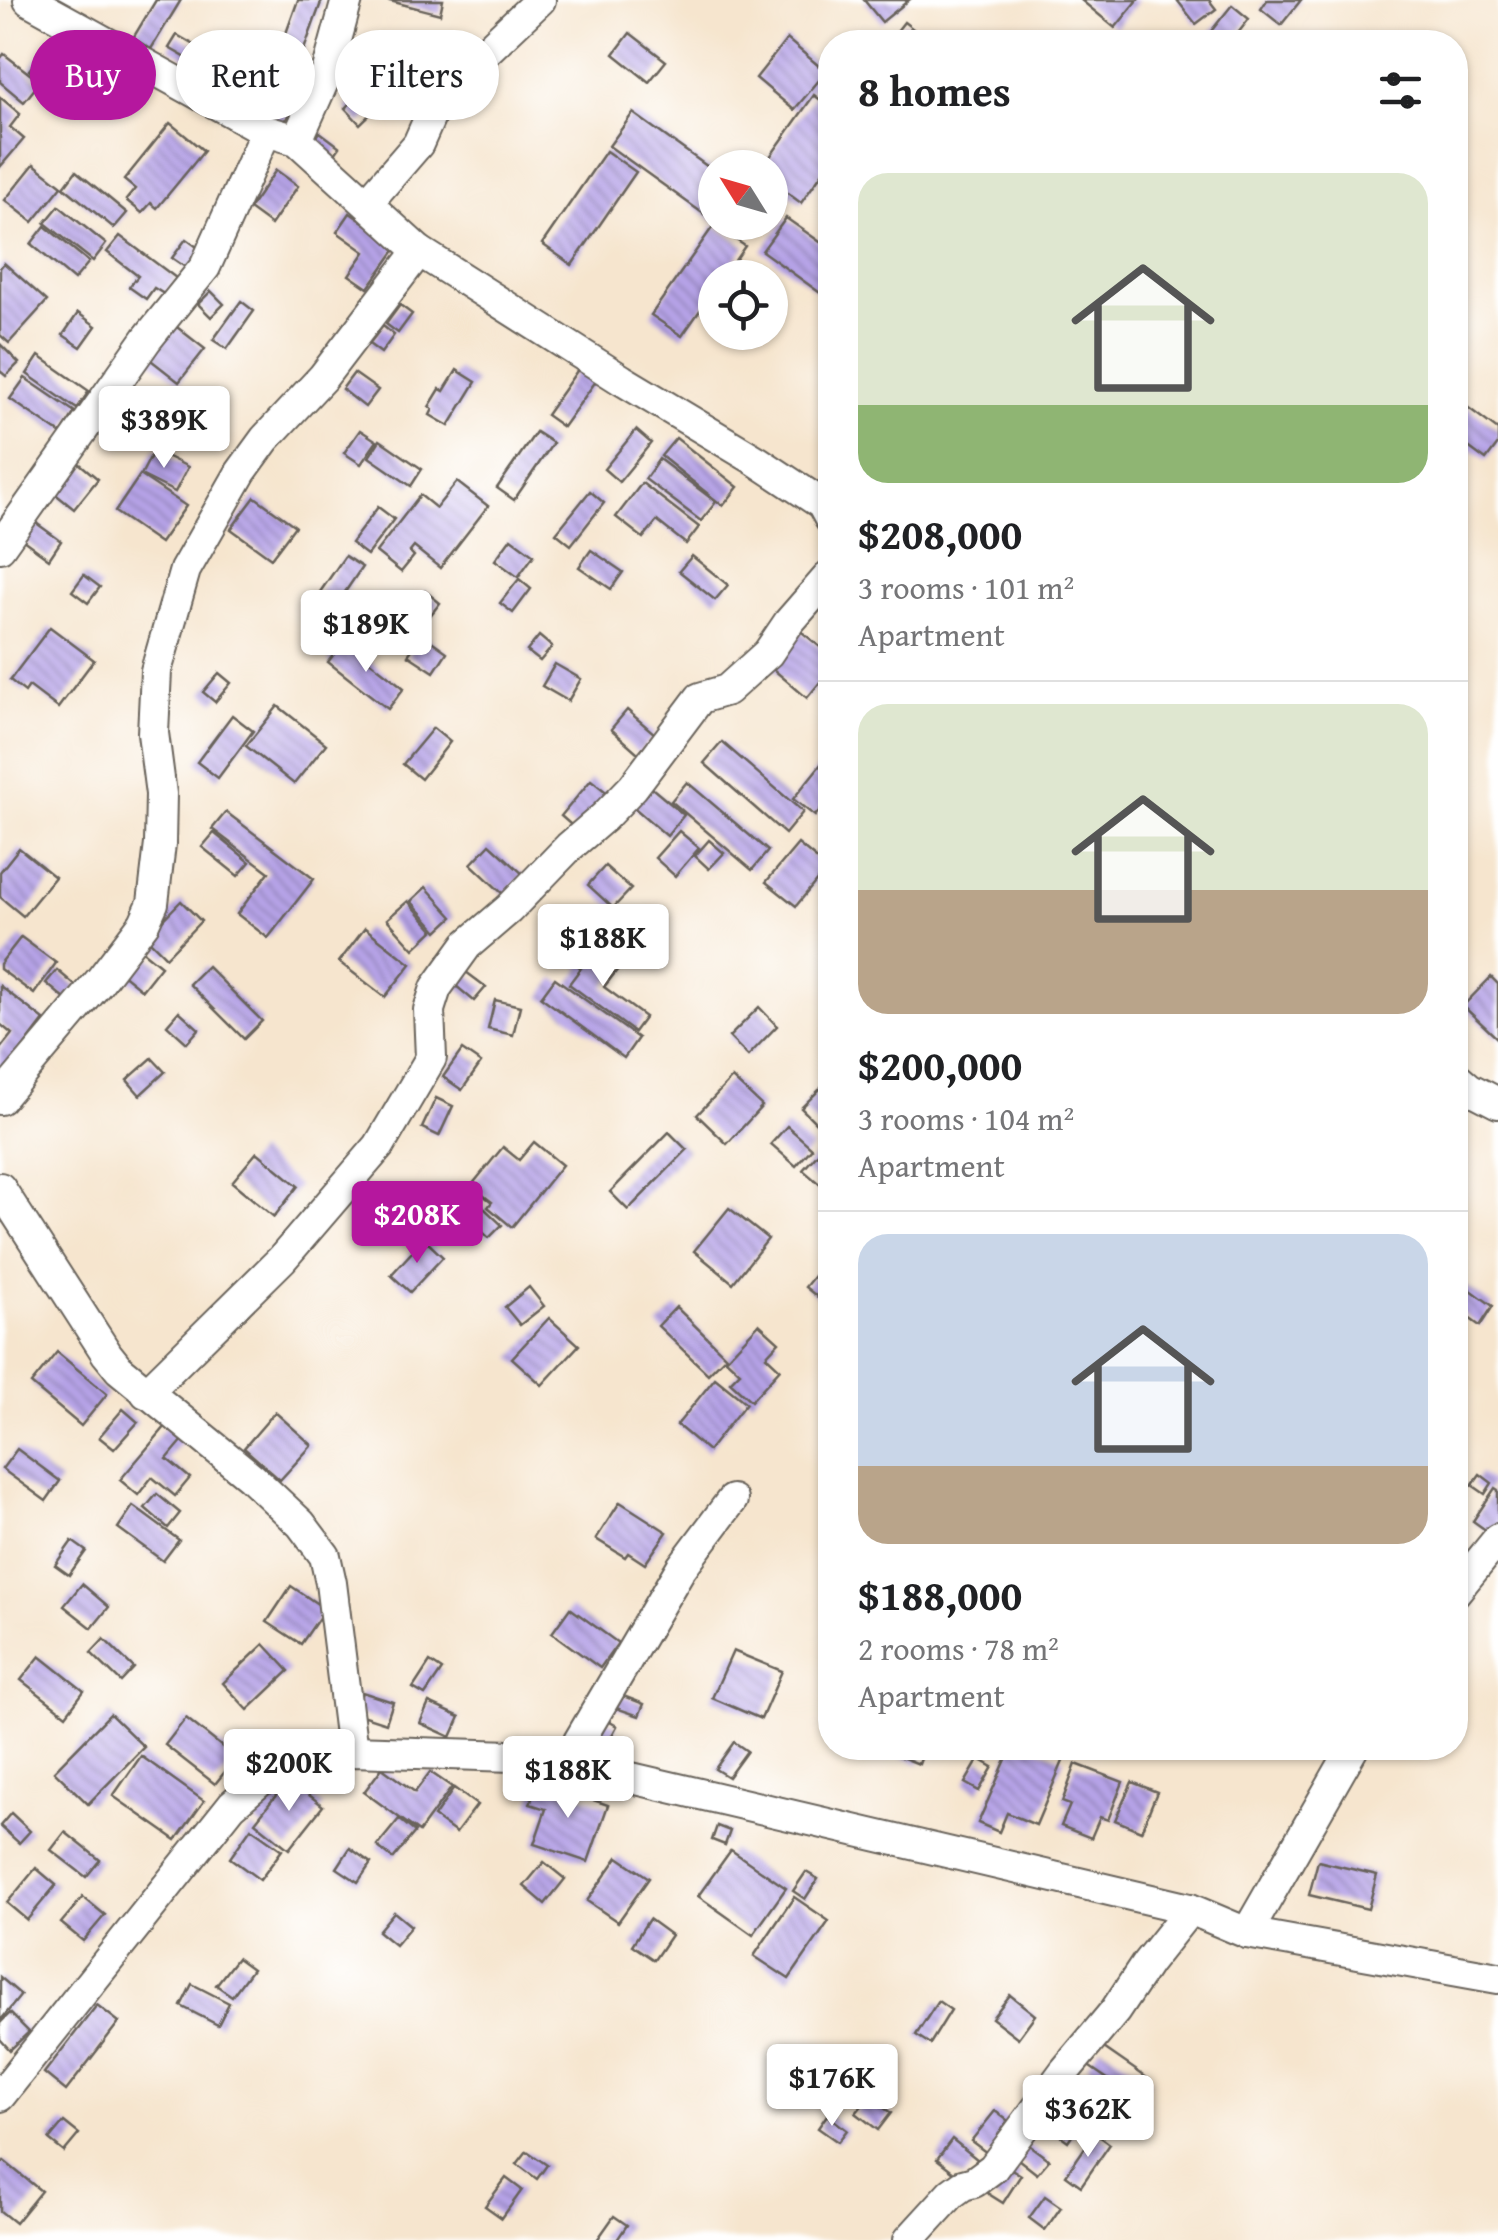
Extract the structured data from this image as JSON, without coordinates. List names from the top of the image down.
{
  "north": "top left",
  "page": {
    "chip": ["Buy", "Rent", "Filters"],
    "heading": "8 homes",
    "list": [
      {
        "name": "$208,000",
        "note": "3 rooms · 101 m² · Apartment"
      },
      {
        "name": "$200,000",
        "note": "3 rooms · 104 m² · Apartment"
      },
      {
        "name": "$188,000",
        "note": "2 rooms · 78 m² · Apartment"
      }
    ],
    "price": [
      "$389K",
      "$189K",
      "$188K",
      "$208K",
      "$200K",
      "$188K",
      "$176K",
      "$362K"
    ]
  }
}
